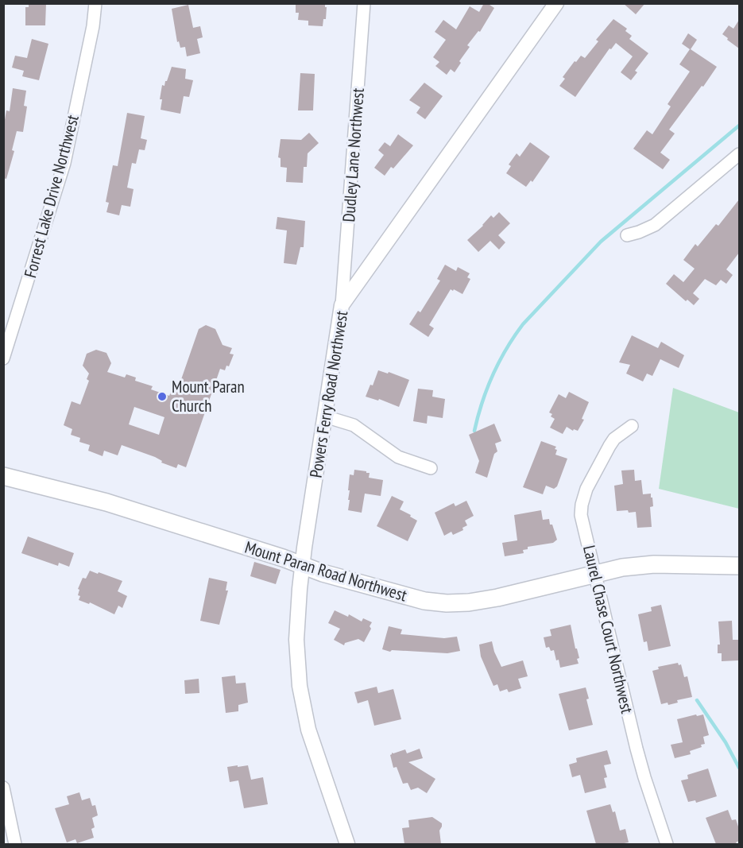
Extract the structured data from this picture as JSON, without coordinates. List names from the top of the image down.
{
  "streets": {
    "main road": ["Mount Paran Road Northwest"],
    "street": [
      "Dudley Lane Northwest",
      "Forrest Lake Drive Northwest",
      "Powers Ferry Road Northwest",
      "Laurel Chase Court Northwest"
    ]
  },
  "crossings": [
    ["Dudley Lane Northwest", "Powers Ferry Road Northwest"],
    ["Powers Ferry Road Northwest", "Mount Paran Road Northwest"],
    ["Mount Paran Road Northwest", "Laurel Chase Court Northwest"]
  ],
  "places": ["Mount Paran Church"]
}
